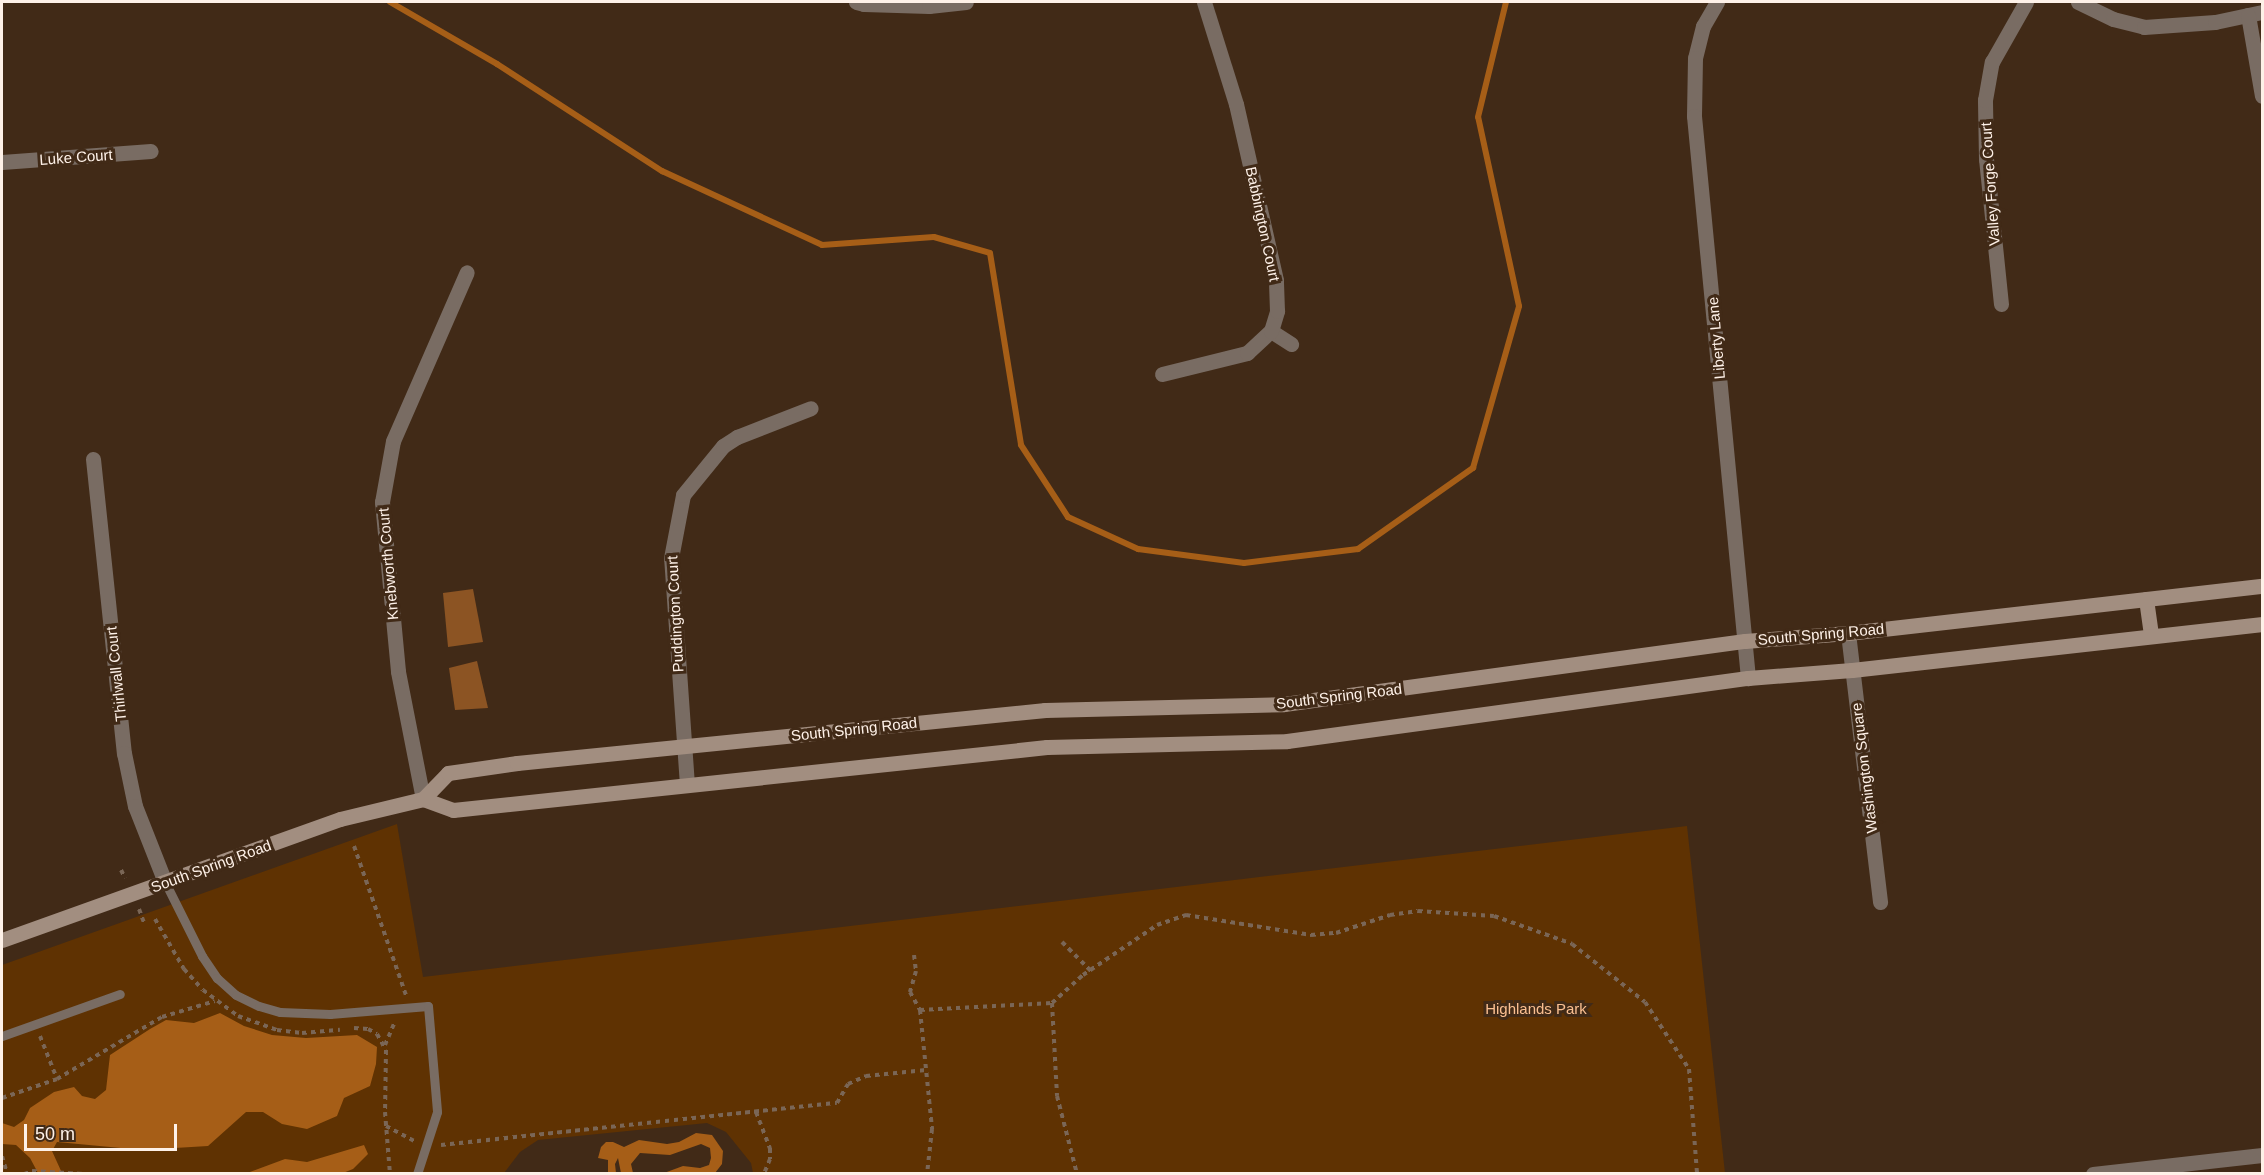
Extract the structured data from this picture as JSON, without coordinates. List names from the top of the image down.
{
  "streets": {
    "main road": ["South Spring Road"],
    "street": [
      "Luke Court",
      "Valley Forge Court",
      "Babbington Court",
      "Liberty Lane",
      "Knebworth Court",
      "Puddington Court",
      "Thirlwall Court",
      "Washington Square"
    ]
  },
  "crossings": [
    ["Liberty Lane", "South Spring Road"],
    ["Knebworth Court", "South Spring Road"],
    ["Puddington Court", "South Spring Road"],
    ["South Spring Road", "Thirlwall Court"],
    ["South Spring Road", "Washington Square"]
  ],
  "parks": ["Highlands Park"],
  "scale_bar": "50 m"
}
